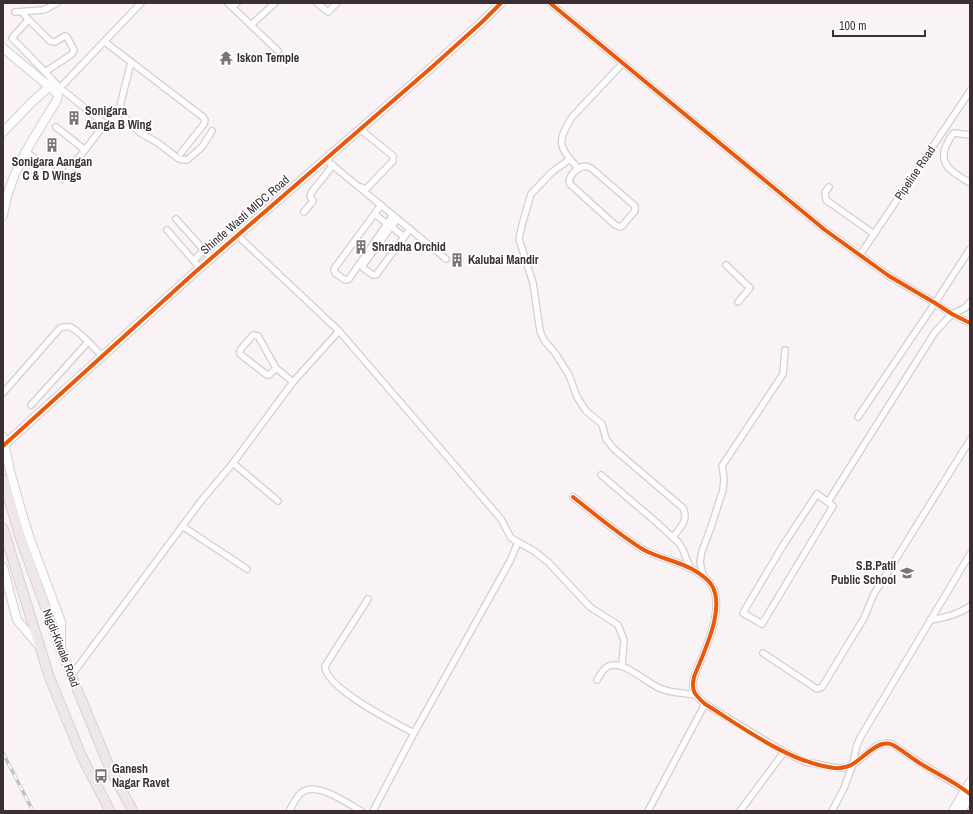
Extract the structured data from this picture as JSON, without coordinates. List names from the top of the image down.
{
  "streets": {
    "main road": ["Nigdi-Kiwale Road"],
    "street": ["Pipeline Road", "Shinde Wasti MIDC Road"]
  },
  "places": {
    "temple": ["Iskon Temple"],
    "building": [
      "Sonigara Aanga B Wing",
      "Sonigara Aangan C & D Wings",
      "Shradha Orchid",
      "Kalubai Mandir"
    ],
    "school or university": ["S.B.Patil Public School"],
    "bus stop": ["Ganesh Nagar Ravet"]
  },
  "scale_bar": "100 m"
}
